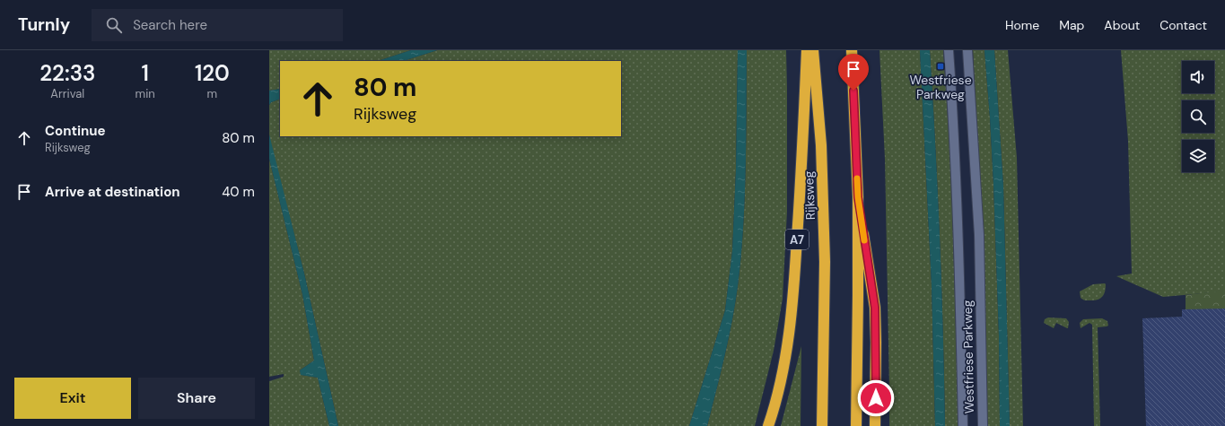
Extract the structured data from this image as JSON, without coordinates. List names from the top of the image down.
{
  "streets": {
    "highway": ["Rijksweg", "A7"],
    "street": ["Westfriese Parkweg"]
  },
  "places": {
    "transit": ["Westfriese Parkweg"]
  },
  "page": {
    "header": "Turnly",
    "search": "Search here",
    "nav": [
      "Home",
      "Map",
      "About",
      "Contact"
    ],
    "eta": [
      "22:33",
      "Arrival",
      "1",
      "min",
      "120",
      "m"
    ],
    "turn": ["80 m", "Rijksweg"],
    "list": [
      {
        "name": "Continue",
        "note": "Rijksweg",
        "value": "80 m"
      },
      {
        "name": "Arrive at destination",
        "value": "40 m"
      }
    ],
    "buttons": ["Exit", "Share"]
  }
}
